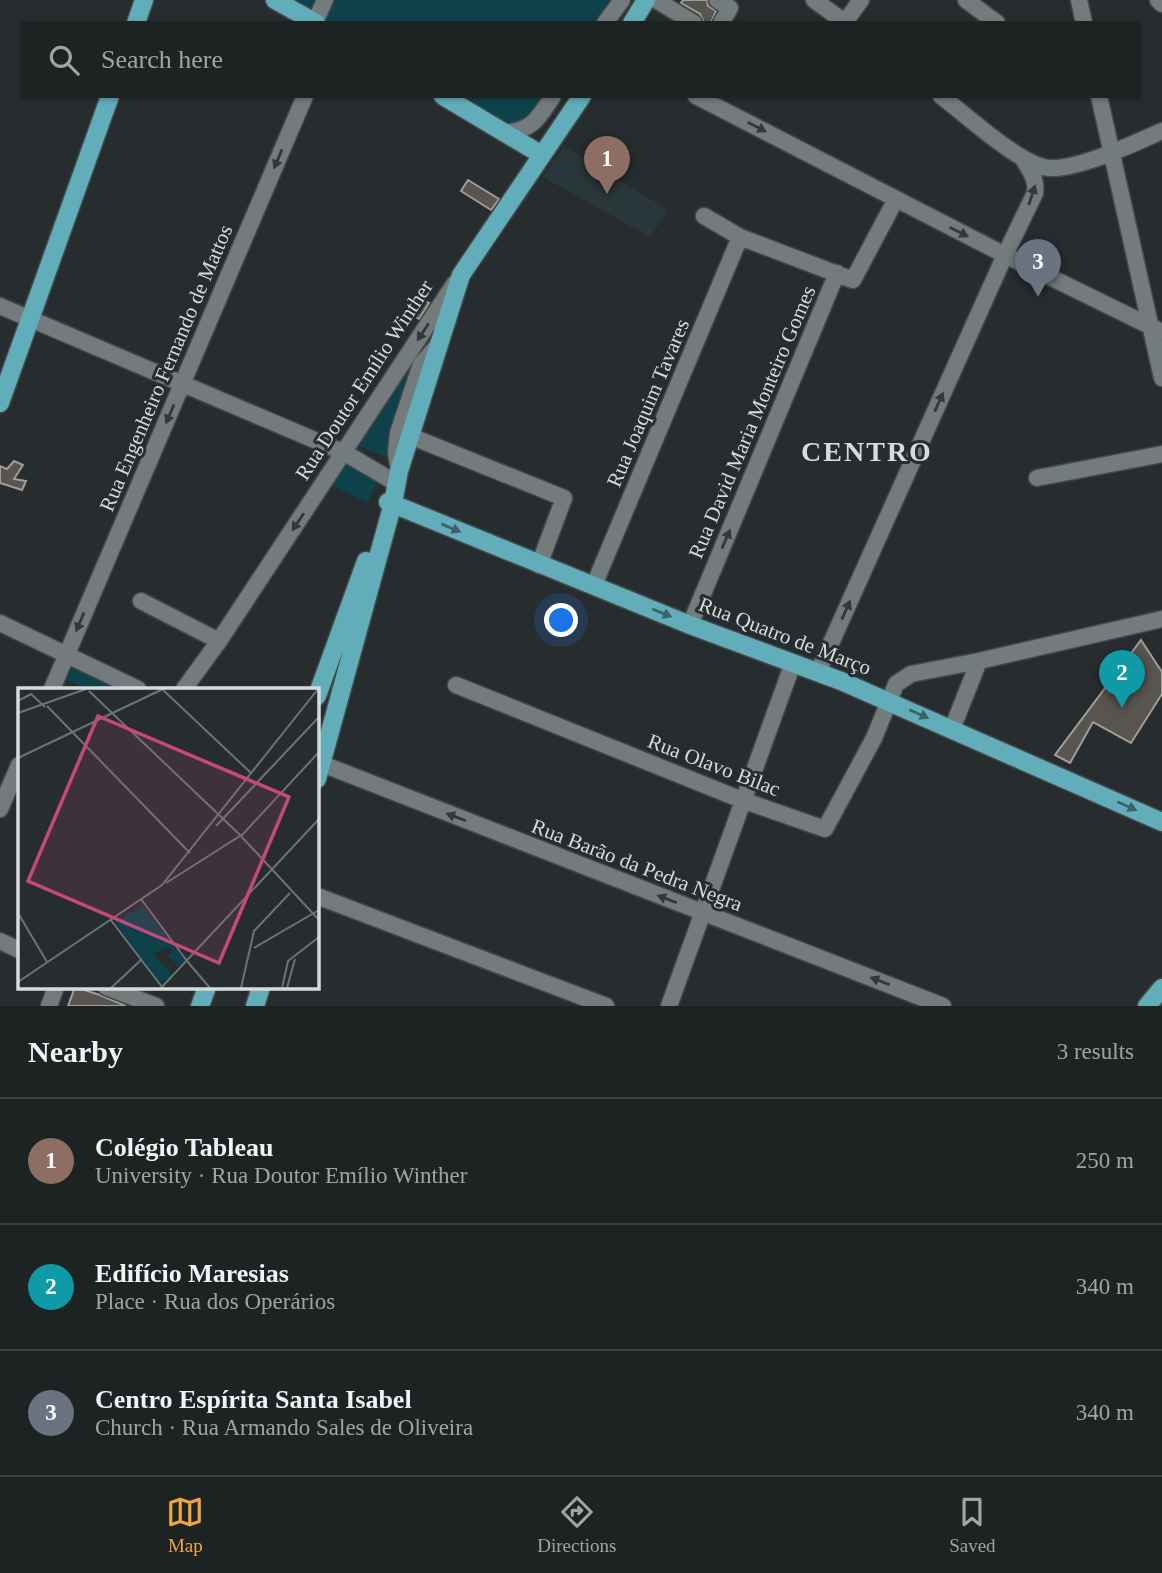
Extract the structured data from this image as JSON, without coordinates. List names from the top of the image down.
{
  "streets": {
    "main road": ["Rua Doutor Emílio Winther", "Rua Quatro de Março"],
    "street": [
      "Rua Engenheiro Fernando de Mattos",
      "Rua Joaquim Tavares",
      "Rua David Maria Monteiro Gomes",
      "Rua Olavo Bilac",
      "Rua Barão da Pedra Negra"
    ]
  },
  "crossings": [
    ["Rua Engenheiro Fernando de Mattos", "Rua Quatro de Março"],
    ["Rua Doutor Emílio Winther", "Rua Quatro de Março"],
    ["Rua Joaquim Tavares", "Rua Quatro de Março"],
    ["Rua David Maria Monteiro Gomes", "Rua Quatro de Março"],
    ["Rua Quatro de Março", "Rua Olavo Bilac"]
  ],
  "one_way": ["Rua Engenheiro Fernando de Mattos", "Rua Quatro de Março"],
  "districts": ["CENTRO"],
  "page": {
    "search": "Search here",
    "pins": ["1", "3", "2"],
    "heading": ["Nearby", "3 results"],
    "list": [
      {
        "mark": "1",
        "name": "Colégio Tableau",
        "note": "University · Rua Doutor Emílio Winther",
        "value": "250 m"
      },
      {
        "mark": "2",
        "name": "Edifício Maresias",
        "note": "Place · Rua dos Operários",
        "value": "340 m"
      },
      {
        "mark": "3",
        "name": "Centro Espírita Santa Isabel",
        "note": "Church · Rua Armando Sales de Oliveira",
        "value": "340 m"
      }
    ],
    "nav": ["Map", "Directions", "Saved"]
  }
}
